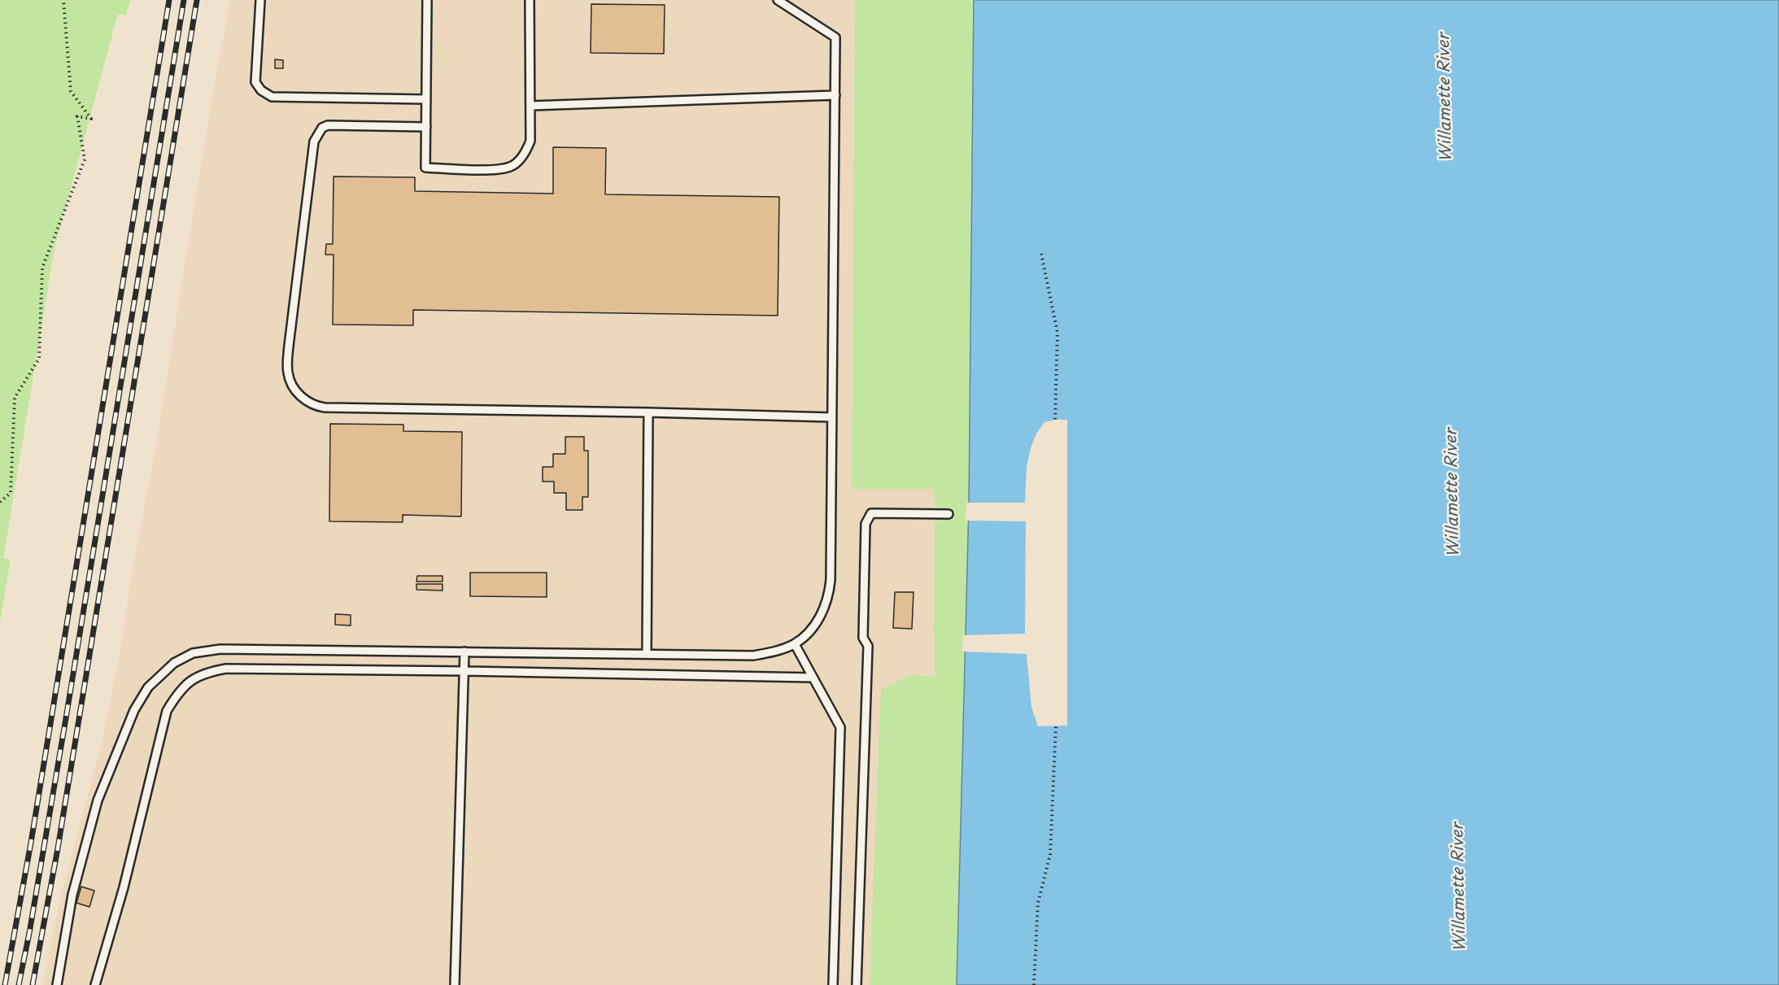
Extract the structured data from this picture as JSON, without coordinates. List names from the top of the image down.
{
  "water": ["Willamette River"]
}
